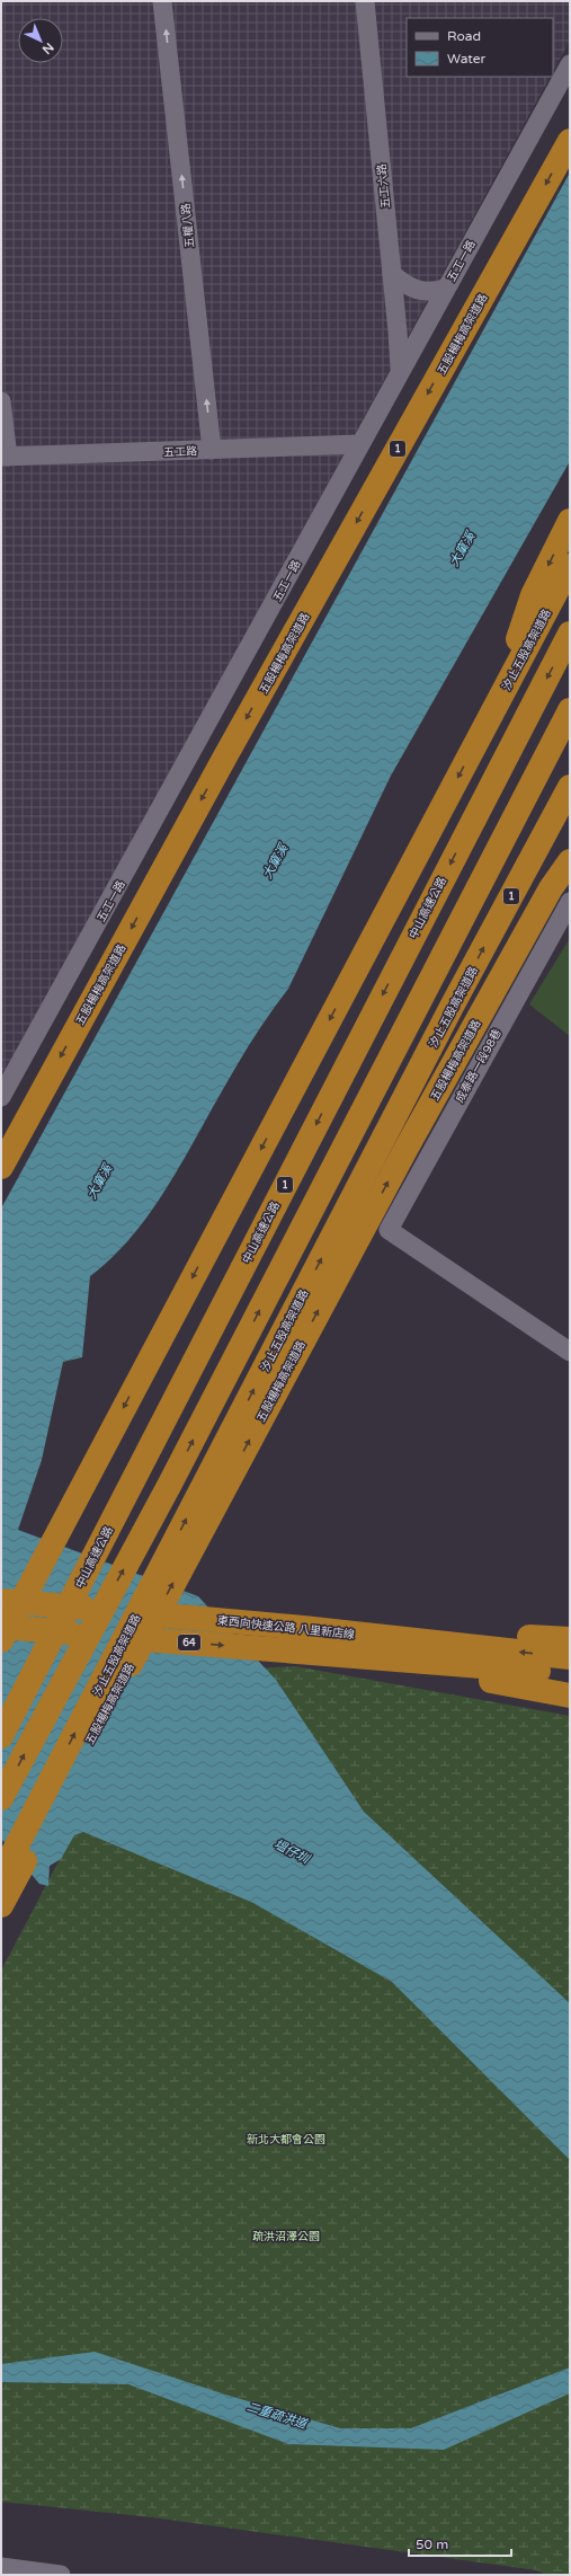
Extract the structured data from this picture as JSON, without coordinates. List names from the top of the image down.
{
  "streets": {
    "highway": [
      "五股楊梅高架道路",
      "1",
      "汐止五股高架道路",
      "中山高速公路",
      "東西向快速公路 八里新店線",
      "64"
    ],
    "street": [
      "五工六路",
      "五權八路",
      "五工一路",
      "五工路",
      "成泰路一段98巷"
    ]
  },
  "crossings": [
    ["五工六路", "五工一路"],
    ["五權八路", "五工路"],
    ["五工一路", "五工路"]
  ],
  "one_way": ["五權八路"],
  "water": ["大窠溪", "塭仔圳", "二重疏洪道"],
  "parks": ["新北大都會公園", "疏洪沼澤公園"],
  "legend": ["Road", "Water"],
  "scale_bar": "50 m",
  "north": "bottom right"
}
